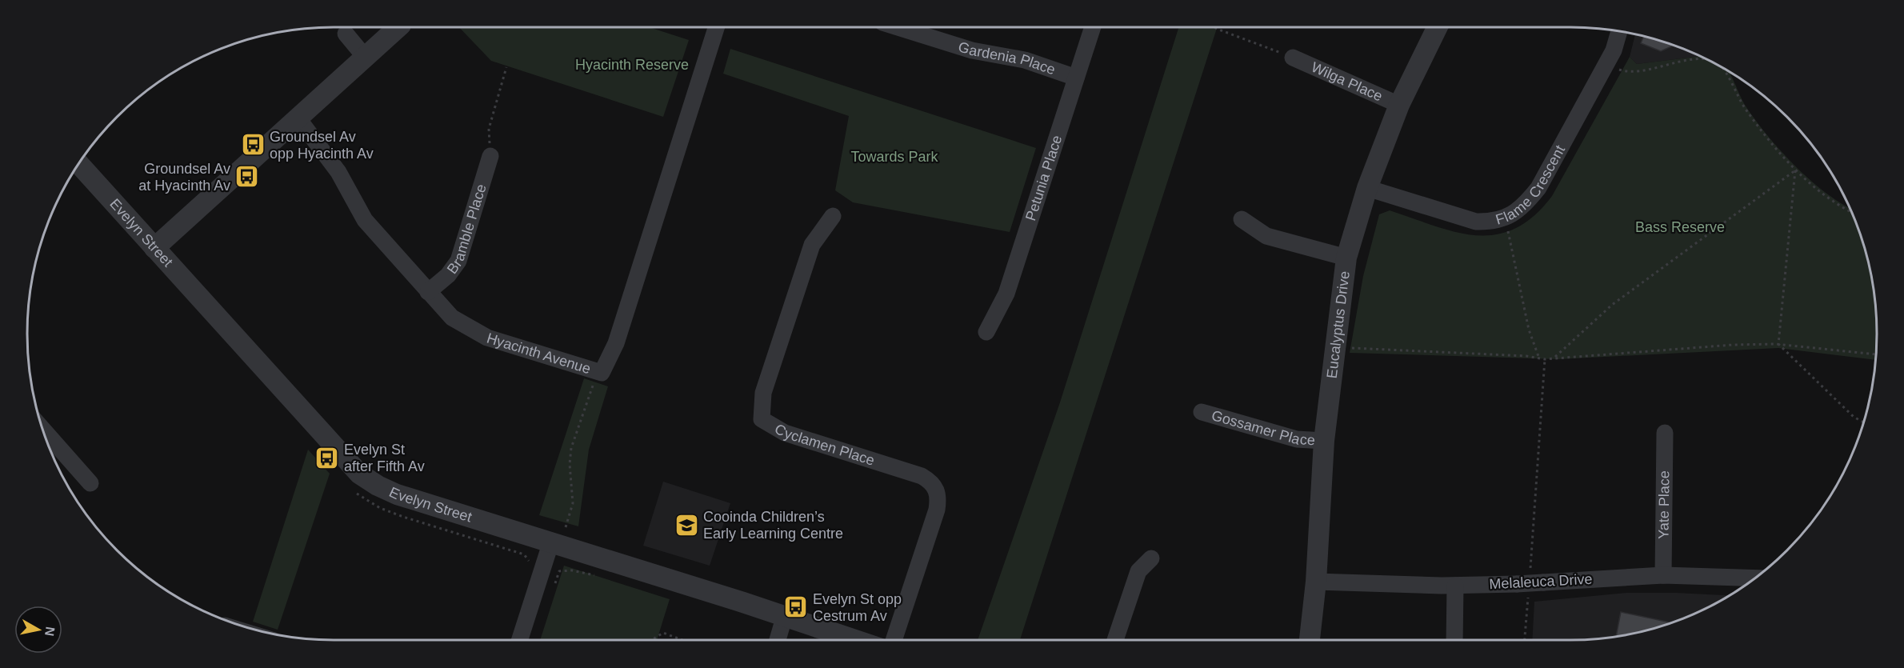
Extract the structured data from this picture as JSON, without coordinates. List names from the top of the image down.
{
  "streets": {
    "street": [
      "Gardenia Place",
      "Wilga Place",
      "Petunia Place",
      "Flame Crescent",
      "Bramble Place",
      "Evelyn Street",
      "Eucalyptus Drive",
      "Hyacinth Avenue",
      "Gossamer Place",
      "Cyclamen Place",
      "Yate Place",
      "Melaleuca Drive"
    ]
  },
  "crossings": [
    ["Gardenia Place", "Petunia Place"],
    ["Wilga Place", "Eucalyptus Drive"],
    ["Flame Crescent", "Eucalyptus Drive"],
    ["Bramble Place", "Hyacinth Avenue"],
    ["Eucalyptus Drive", "Gossamer Place"],
    ["Eucalyptus Drive", "Melaleuca Drive"],
    ["Yate Place", "Melaleuca Drive"]
  ],
  "parks": ["Hyacinth Reserve", "Towards Park", "Bass Reserve"],
  "places": {
    "bus stop": [
      "Groundsel Av opp Hyacinth Av",
      "Groundsel Av at Hyacinth Av",
      "Evelyn St after Fifth Av",
      "Evelyn St opp Cestrum Av"
    ],
    "school or university": ["Cooinda Children’s Early Learning Centre"]
  },
  "north": "right"
}
